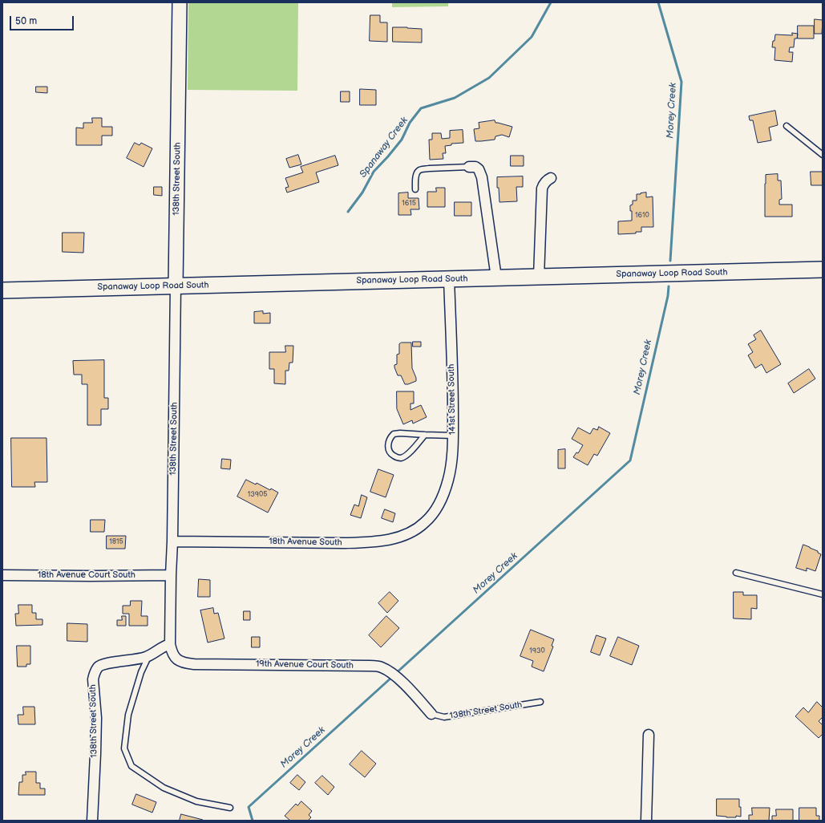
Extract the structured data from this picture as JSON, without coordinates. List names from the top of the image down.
{
  "streets": {
    "main road": ["Spanaway Loop Road South"],
    "street": [
      "138th Street South",
      "141st Street South",
      "18th Avenue South",
      "18th Avenue Court South",
      "19th Avenue Court South"
    ]
  },
  "crossings": [
    ["138th Street South", "Spanaway Loop Road South"],
    ["138th Street South", "18th Avenue South"],
    ["138th Street South", "18th Avenue Court South"],
    ["138th Street South", "19th Avenue Court South"],
    ["Spanaway Loop Road South", "141st Street South"],
    ["141st Street South", "18th Avenue South"]
  ],
  "water": ["Morey Creek", "Spanaway Creek"],
  "house_numbers": [
    "1615",
    "1610",
    "13905",
    "1815",
    "1930"
  ],
  "scale_bar": "50 m"
}
